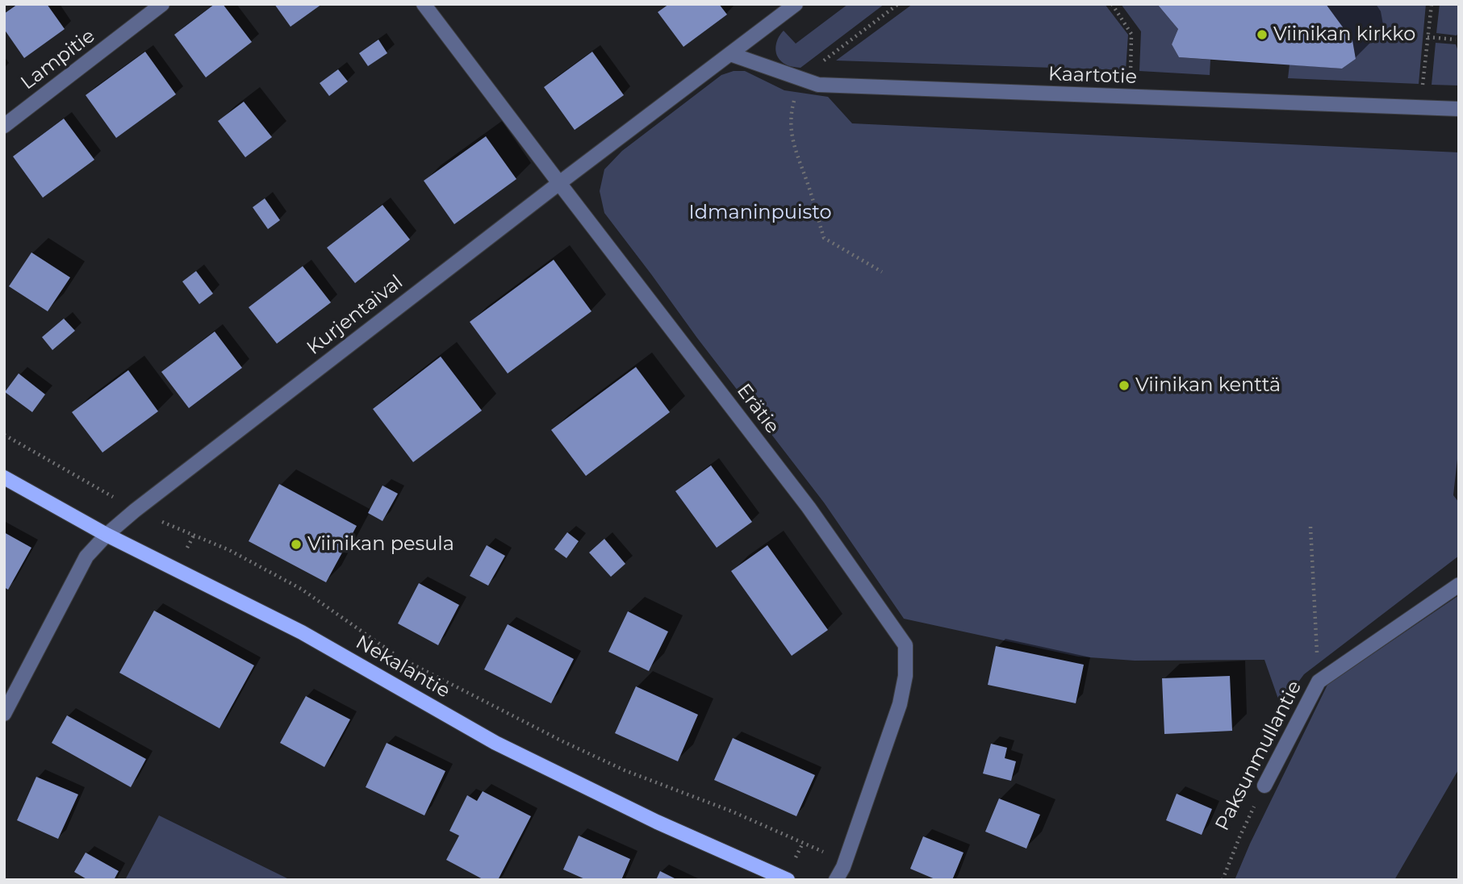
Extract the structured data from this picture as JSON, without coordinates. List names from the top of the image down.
{
  "streets": {
    "main road": ["Nekalantie"],
    "street": [
      "Lampitie",
      "Kaartotie",
      "Kurjentaival",
      "Erätie",
      "Paksunmullantie"
    ]
  },
  "crossings": [
    ["Kaartotie", "Kurjentaival"],
    ["Kurjentaival", "Erätie"],
    ["Kurjentaival", "Nekalantie"]
  ],
  "parks": ["Idmaninpuisto"],
  "places": ["Viinikan kirkko", "Viinikan kenttä", "Viinikan pesula"]
}
